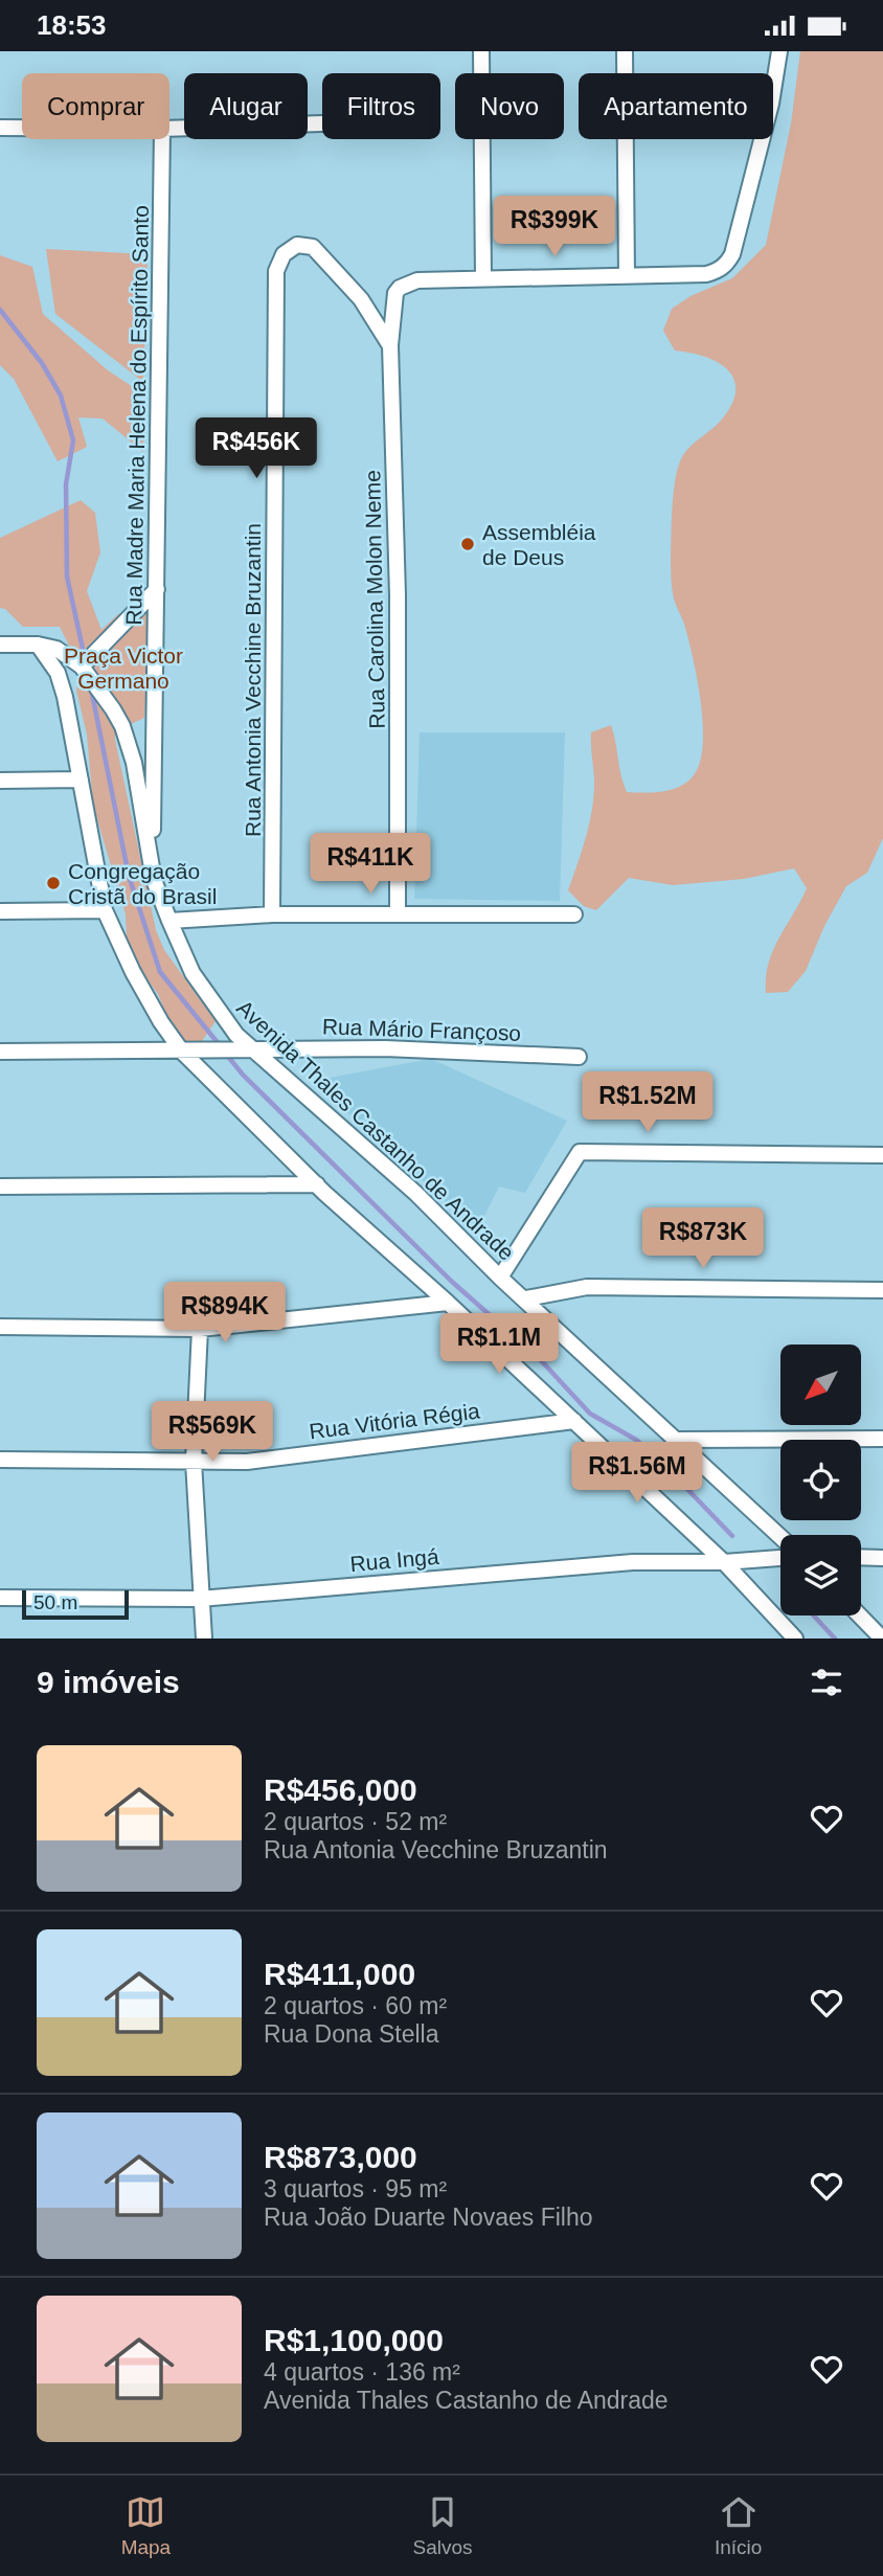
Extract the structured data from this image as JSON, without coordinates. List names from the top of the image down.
{
  "streets": {
    "street": [
      "Rua Madre Maria Helena do Espírito Santo",
      "Rua Carolina Molon Neme",
      "Rua Antonia Vecchine Bruzantin",
      "Rua Mário Françoso",
      "Avenida Thales Castanho de Andrade",
      "Rua Vitória Régia",
      "Rua Ingá"
    ]
  },
  "crossings": [
    ["Rua Madre Maria Helena do Espírito Santo", "Avenida Thales Castanho de Andrade"],
    ["Rua Carolina Molon Neme", "Rua Antonia Vecchine Bruzantin"],
    ["Rua Mário Françoso", "Avenida Thales Castanho de Andrade"]
  ],
  "parks": ["Praça Victor Germano"],
  "places": ["Assembléia de Deus", "Congregação Cristã do Brasil"],
  "scale_bar": "50 m",
  "north": "bottom left",
  "page": {
    "status": "18:53",
    "chip": [
      "Comprar",
      "Alugar",
      "Filtros",
      "Novo",
      "Apartamento"
    ],
    "price": [
      "R$399K",
      "R$456K",
      "R$411K",
      "R$1.52M",
      "R$873K",
      "R$894K",
      "R$1.1M",
      "R$569K",
      "R$1.56M"
    ],
    "scale": "50 m",
    "heading": "9 imóveis",
    "list": [
      {
        "name": "R$456,000",
        "note": "2 quartos · 52 m² · Rua Antonia Vecchine Bruzantin"
      },
      {
        "name": "R$411,000",
        "note": "2 quartos · 60 m² · Rua Dona Stella"
      },
      {
        "name": "R$873,000",
        "note": "3 quartos · 95 m² · Rua João Duarte Novaes Filho"
      },
      {
        "name": "R$1,100,000",
        "note": "4 quartos · 136 m² · Avenida Thales Castanho de Andrade"
      }
    ],
    "tabs": ["Mapa", "Salvos", "Início"]
  }
}
